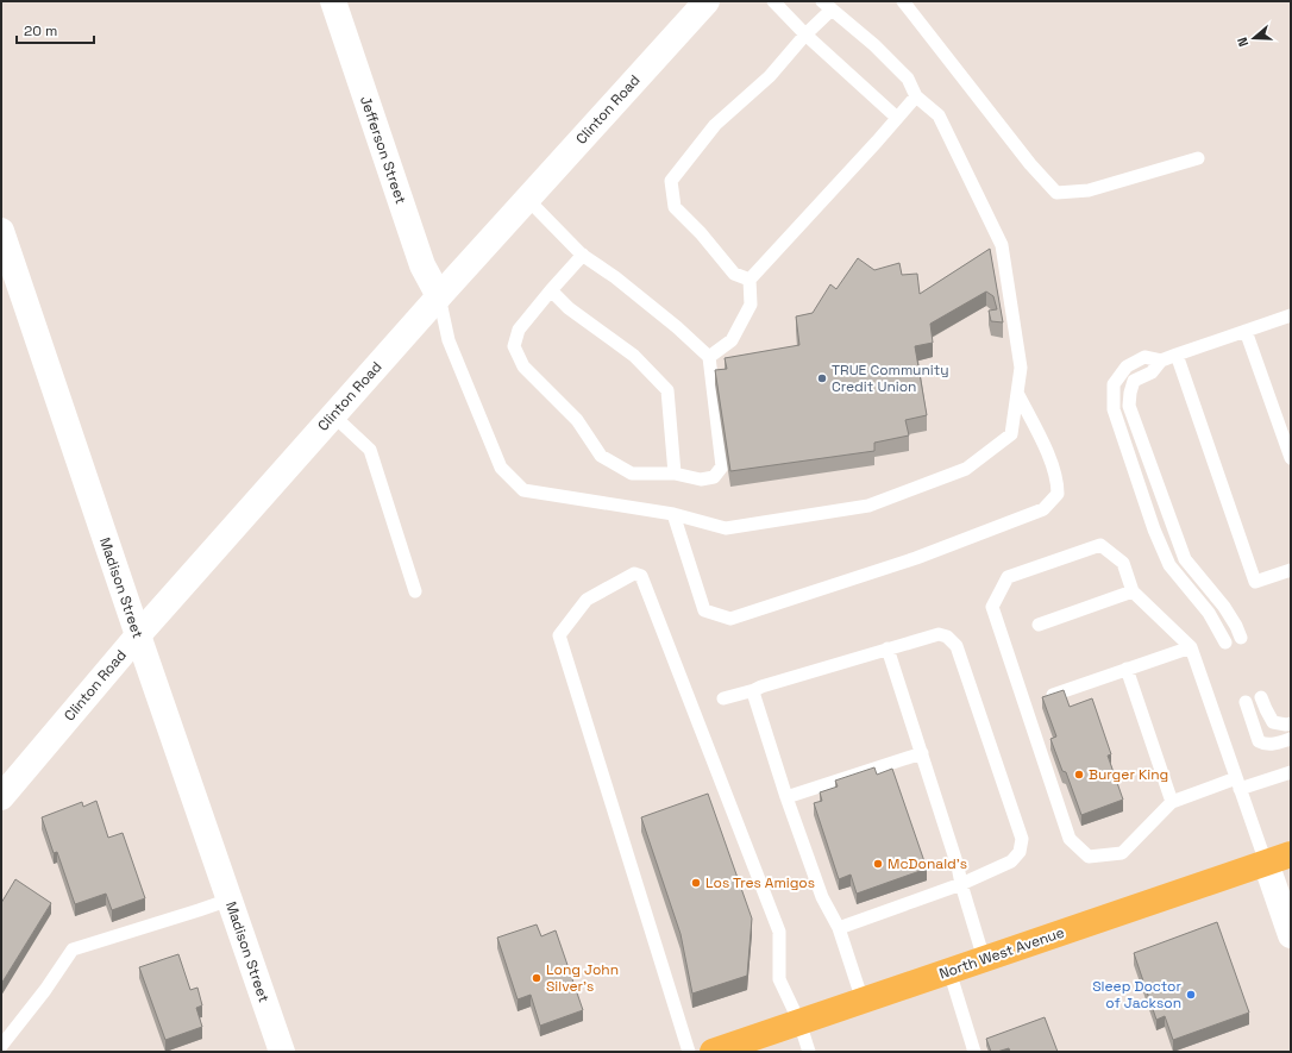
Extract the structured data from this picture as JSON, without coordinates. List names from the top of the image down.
{
  "streets": {
    "main road": ["North West Avenue"],
    "street": ["Clinton Road", "Jefferson Street", "Madison Street"]
  },
  "crossings": [
    ["Clinton Road", "Jefferson Street"],
    ["Clinton Road", "Madison Street"]
  ],
  "places": [
    "TRUE Community Credit Union",
    "Burger King",
    "McDonald's",
    "Los Tres Amigos",
    "Long John Silver's",
    "Sleep Doctor of Jackson"
  ],
  "scale_bar": "20 m",
  "north": "left"
}
